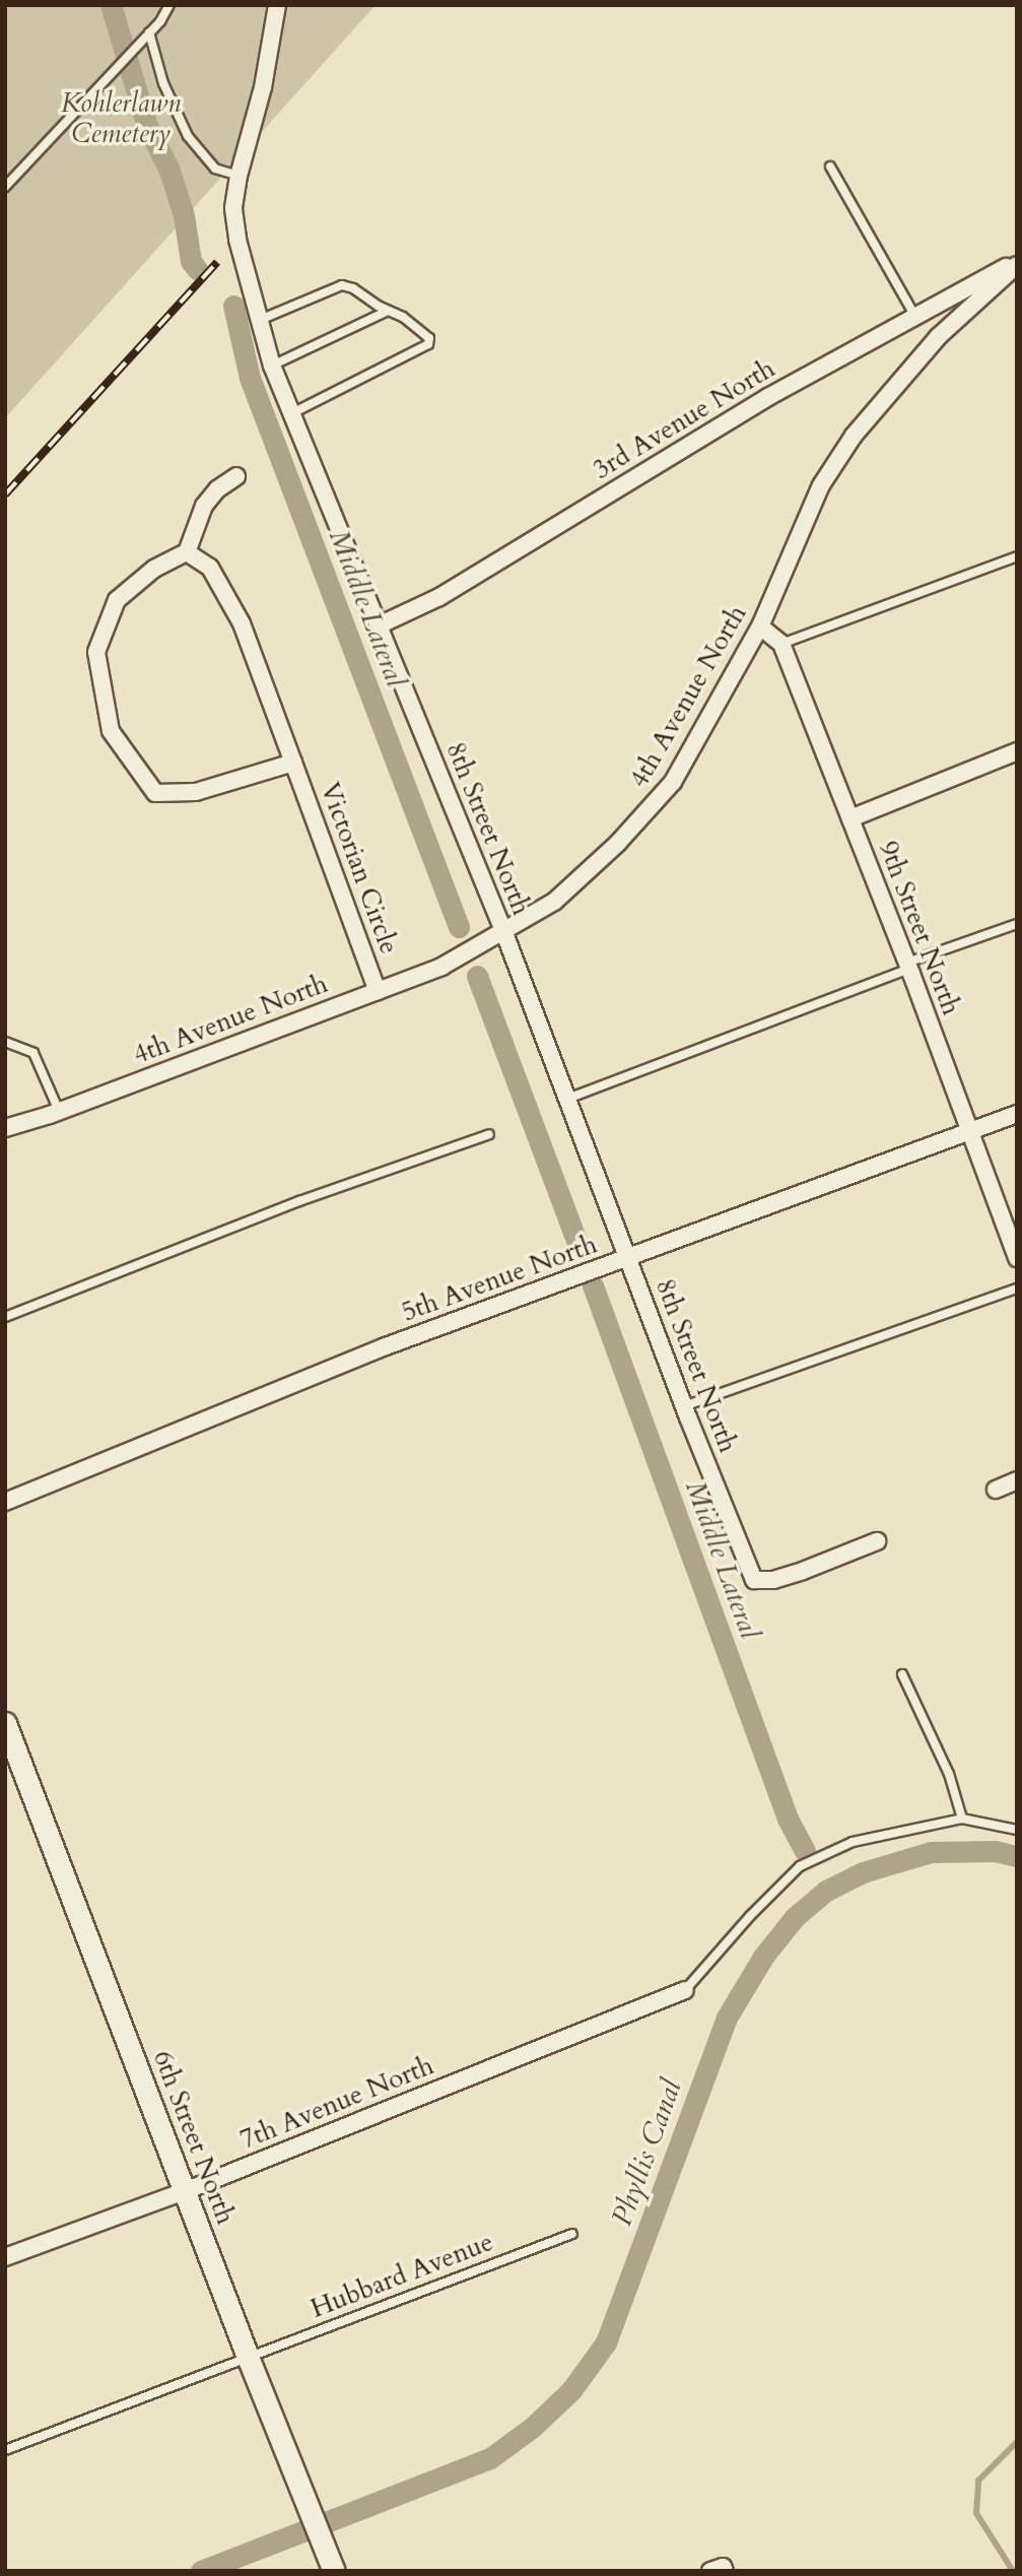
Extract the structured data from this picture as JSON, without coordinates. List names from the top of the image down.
{
  "streets": {
    "street": [
      "3rd Avenue North",
      "4th Avenue North",
      "8th Street North",
      "Victorian Circle",
      "9th Street North",
      "5th Avenue North",
      "7th Avenue North",
      "6th Street North"
    ],
    "lane": ["Hubbard Avenue"]
  },
  "crossings": [
    ["3rd Avenue North", "4th Avenue North"],
    ["3rd Avenue North", "8th Street North"],
    ["4th Avenue North", "8th Street North"],
    ["4th Avenue North", "Victorian Circle"],
    ["4th Avenue North", "9th Street North"],
    ["8th Street North", "5th Avenue North"],
    ["9th Street North", "5th Avenue North"],
    ["7th Avenue North", "6th Street North"],
    ["6th Street North", "Hubbard Avenue"]
  ],
  "water": ["Middle Lateral", "Phyllis Canal"],
  "parks": ["Kohlerlawn Cemetery"]
}
